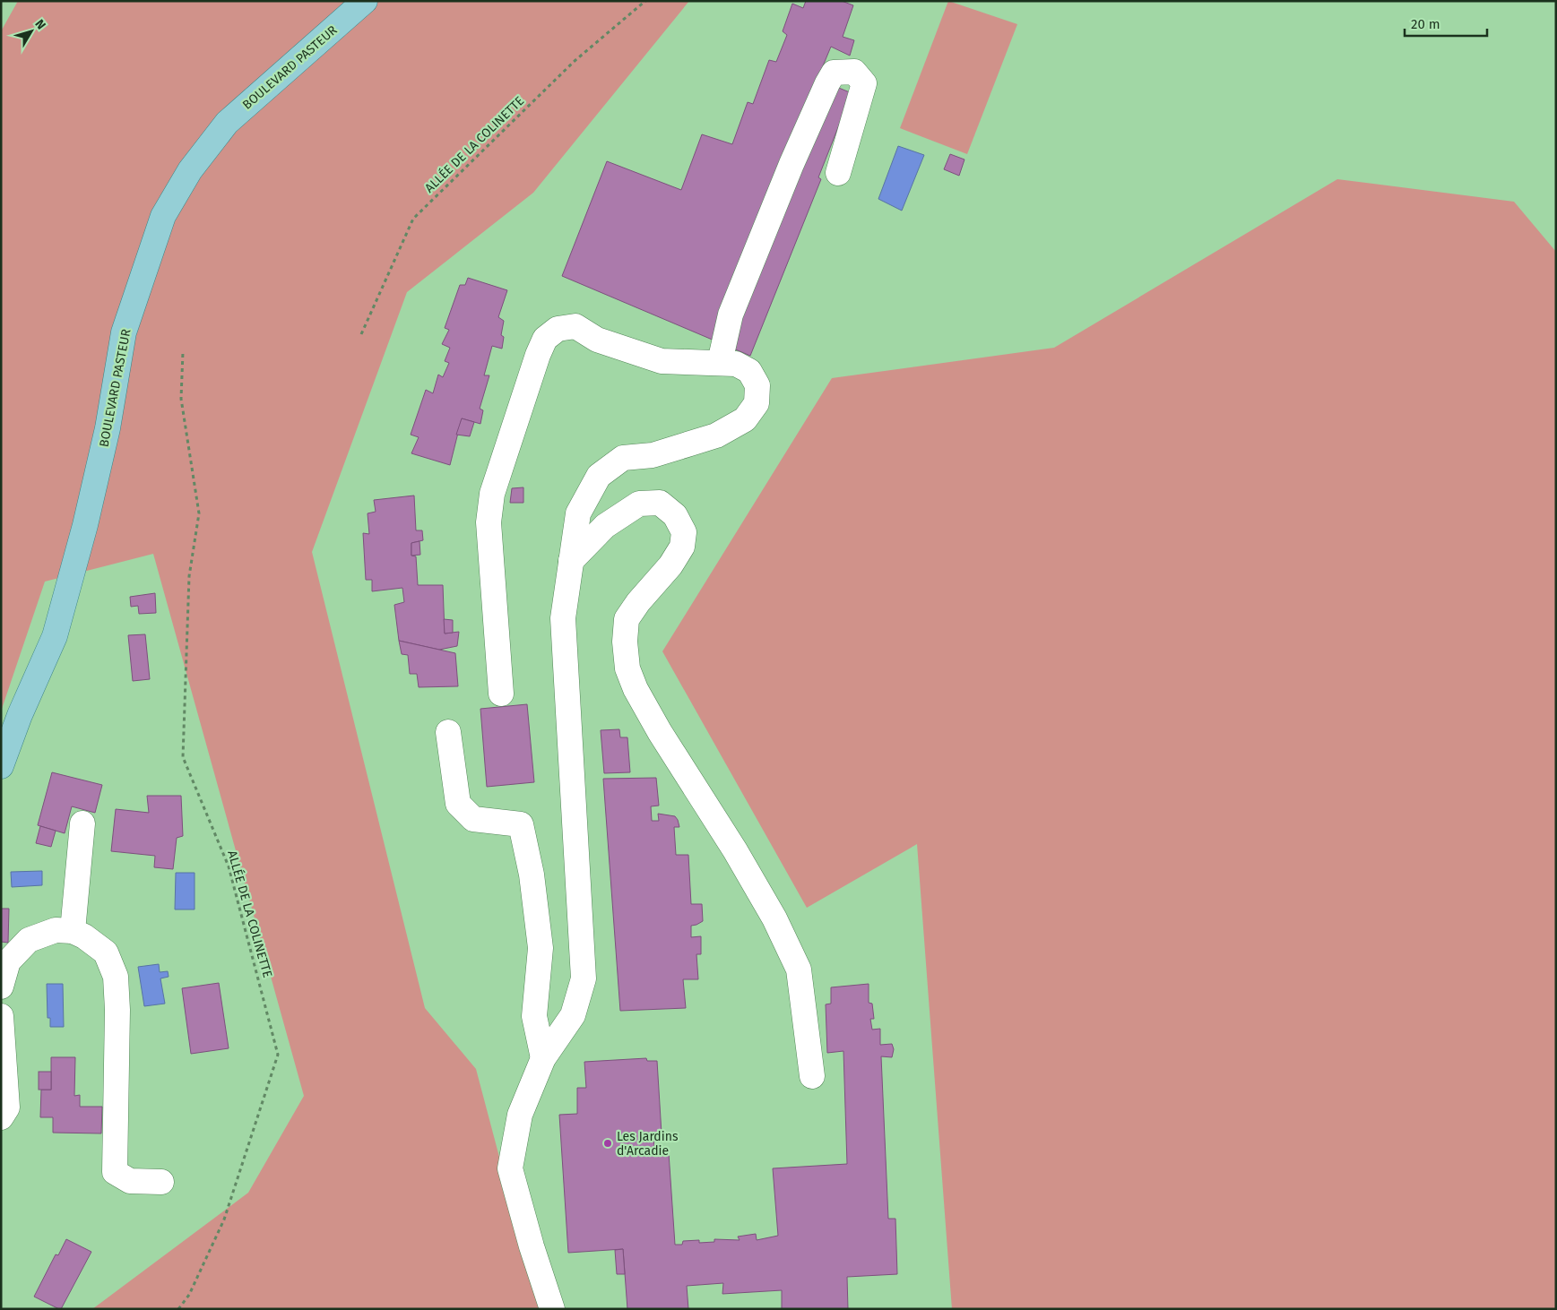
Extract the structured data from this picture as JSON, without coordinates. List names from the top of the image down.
{
  "streets": {
    "main road": ["BOULEVARD PASTEUR"],
    "path": ["ALLÉE DE LA COLINETTE"]
  },
  "places": ["Les Jardins d'Arcadie"],
  "scale_bar": "20 m",
  "north": "top right"
}
